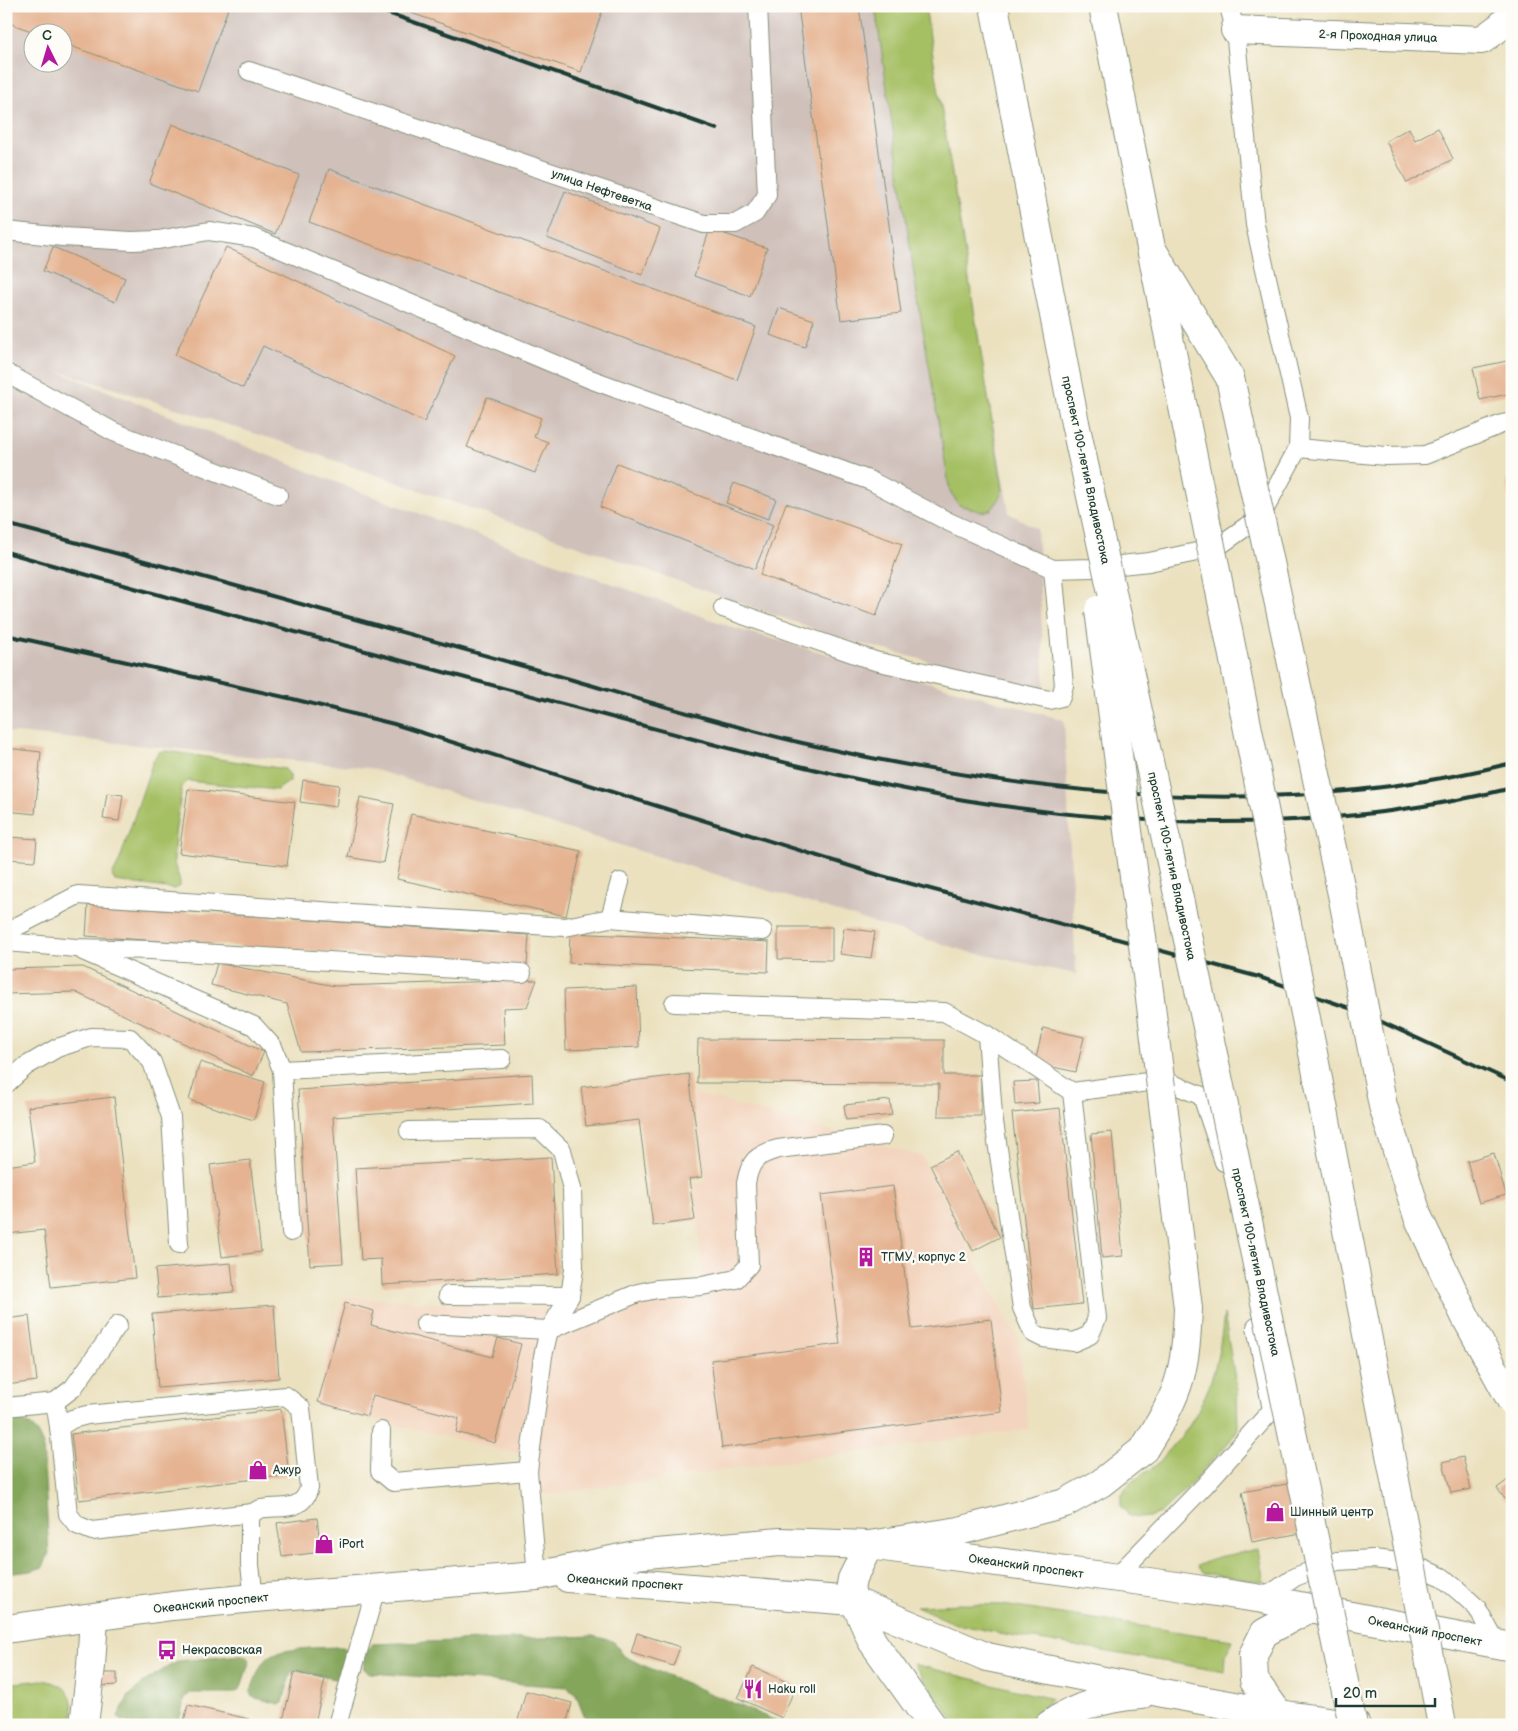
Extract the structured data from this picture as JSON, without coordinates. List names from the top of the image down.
{
  "streets": {
    "main road": ["2-я Проходная улица", "проспект 100-летия Владивостока", "Океанский проспект"],
    "lane": ["улица Нефтеветка"]
  },
  "crossings": [
    ["проспект 100-летия Владивостока", "Океанский проспект"]
  ],
  "places": {
    "building": ["ТГМУ, корпус 2"],
    "shop": ["Ажур", "Шинный центр", "iPort"],
    "bus stop": ["Некрасовская"],
    "restaurant": ["Haku roll"]
  },
  "scale_bar": "20 m",
  "north": "top"
}
